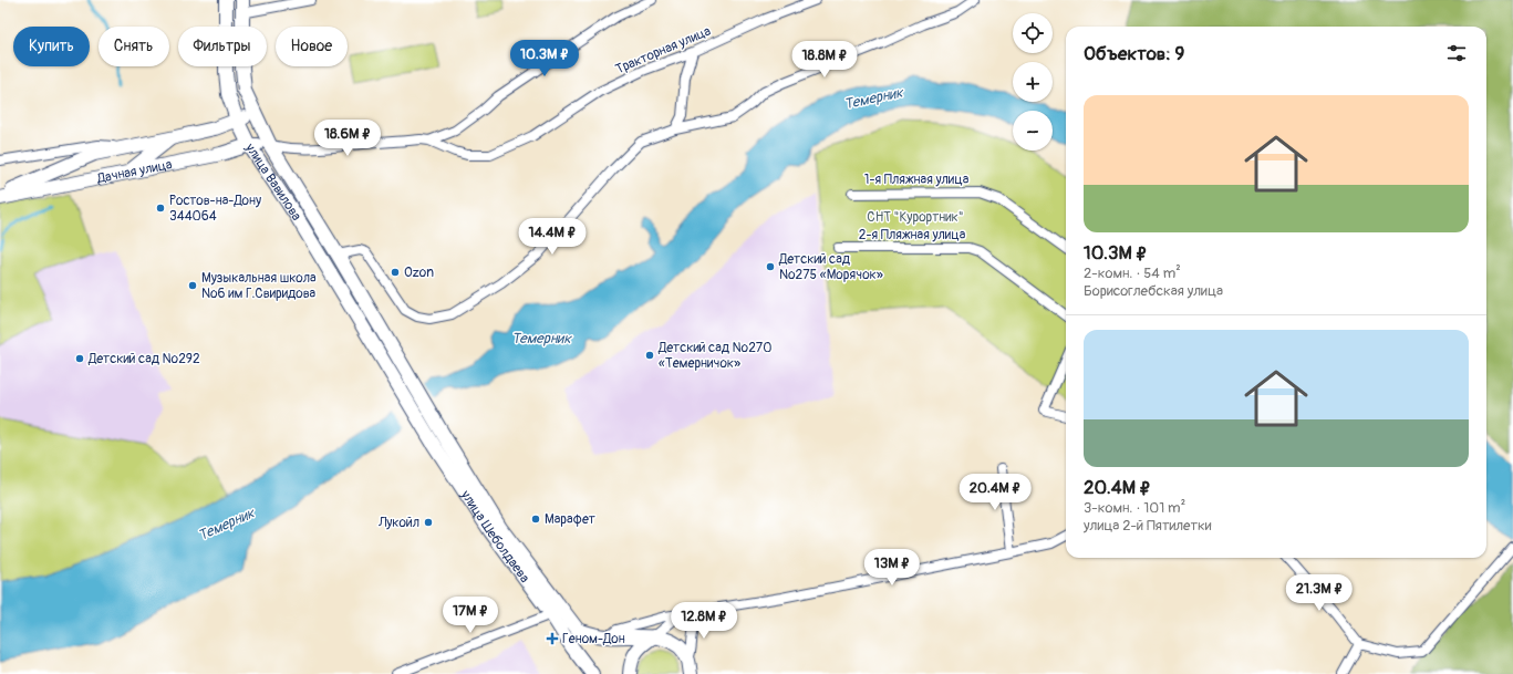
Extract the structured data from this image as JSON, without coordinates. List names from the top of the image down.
{
  "streets": {
    "main road": ["Дачная улица", "улица Вавилова", "улица Шеболдаева"],
    "street": ["Тракторная улица", "1-я Пляжная улица", "2-я Пляжная улица"]
  },
  "crossings": [
    ["Тракторная улица", "Дачная улица"],
    ["Тракторная улица", "улица Вавилова"],
    ["Дачная улица", "улица Вавилова"],
    ["улица Вавилова", "улица Шеболдаева"]
  ],
  "water": ["Темерник"],
  "parks": ["СНТ \"Курортник\""],
  "places": {
    "other": [
      "Ростов-на-Дону 344064",
      "Детский сад №275 «Морячок»",
      "Ozon",
      "Музыкальная школа №6 им Г.Свиридова",
      "Детский сад №270 «Темерничок»",
      "Детский сад №292",
      "Марафет",
      "Лукойл"
    ],
    "health": ["Геном-Дон"]
  },
  "page": {
    "map_buttons": ["+", "−"],
    "chip": [
      "Купить",
      "Снять",
      "Фильтры",
      "Новое"
    ],
    "heading": "Объектов: 9",
    "price": [
      "10.3M ₽",
      "18.8M ₽",
      "18.6M ₽",
      "14.4M ₽",
      "20.4M ₽",
      "13M ₽",
      "21.3M ₽",
      "17M ₽",
      "12.8M ₽"
    ],
    "list": [
      {
        "name": "10.3M ₽",
        "note": "2-комн. · 54 m² · Борисоглебская улица"
      },
      {
        "name": "20.4M ₽",
        "note": "3-комн. · 101 m² · улица 2-й Пятилетки"
      }
    ]
  }
}
